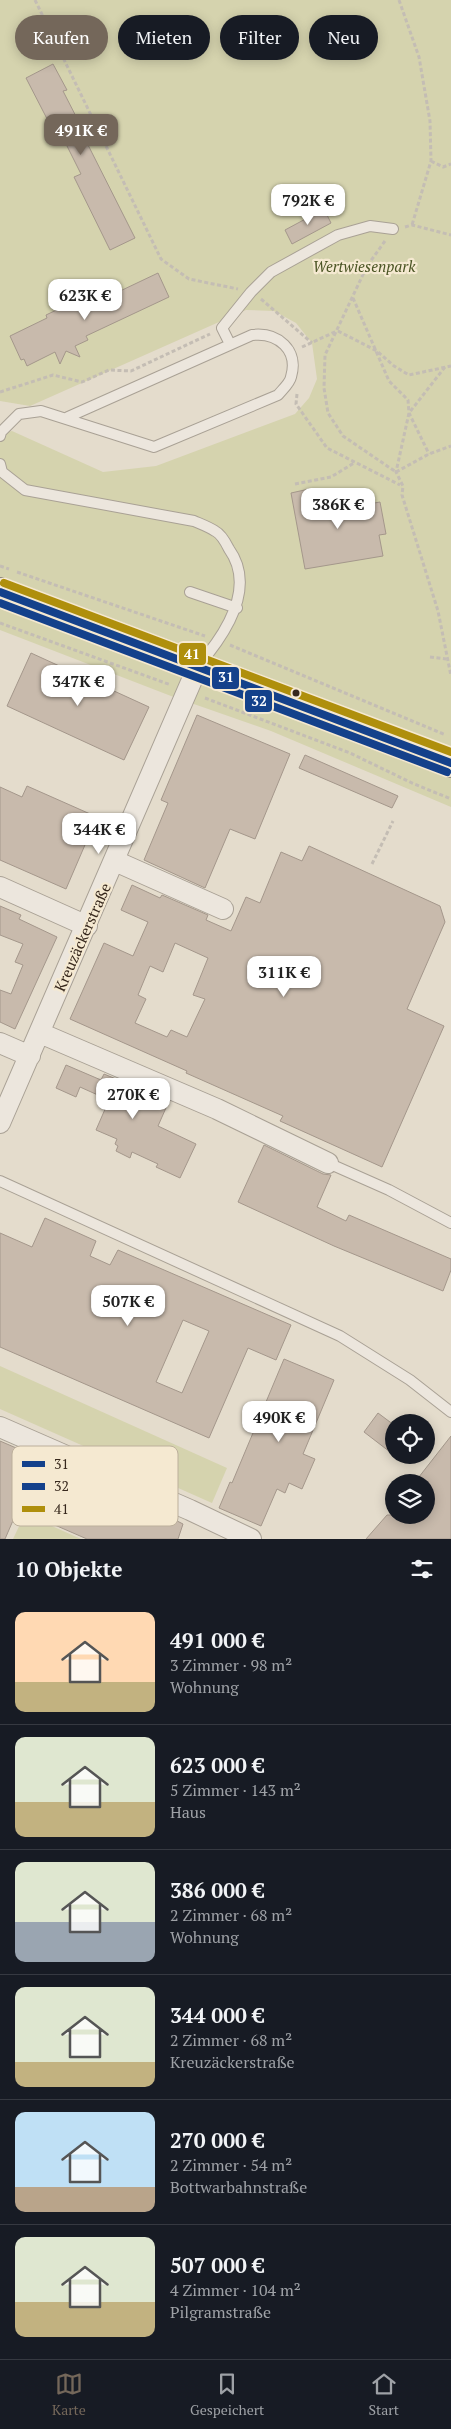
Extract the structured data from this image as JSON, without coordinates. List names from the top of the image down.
{
  "streets": {
    "street": ["Kreuzäckerstraße"]
  },
  "parks": ["Wertwiesenpark"],
  "lines": ["transit line 41", "transit line 31", "transit line 32"],
  "legend": ["31", "32", "41"],
  "page": {
    "chip": [
      "Kaufen",
      "Mieten",
      "Filter",
      "Neu"
    ],
    "price": [
      "491K €",
      "792K €",
      "623K €",
      "386K €",
      "347K €",
      "344K €",
      "311K €",
      "270K €",
      "507K €",
      "490K €"
    ],
    "heading": "10 Objekte",
    "list": [
      {
        "name": "491 000 €",
        "note": "3 Zimmer · 98 m² · Wohnung"
      },
      {
        "name": "623 000 €",
        "note": "5 Zimmer · 143 m² · Haus"
      },
      {
        "name": "386 000 €",
        "note": "2 Zimmer · 68 m² · Wohnung"
      },
      {
        "name": "344 000 €",
        "note": "2 Zimmer · 68 m² · Kreuzäckerstraße"
      },
      {
        "name": "270 000 €",
        "note": "2 Zimmer · 54 m² · Bottwarbahnstraße"
      },
      {
        "name": "507 000 €",
        "note": "4 Zimmer · 104 m² · Pilgramstraße"
      }
    ],
    "tabs": ["Karte", "Gespeichert", "Start"]
  }
}
